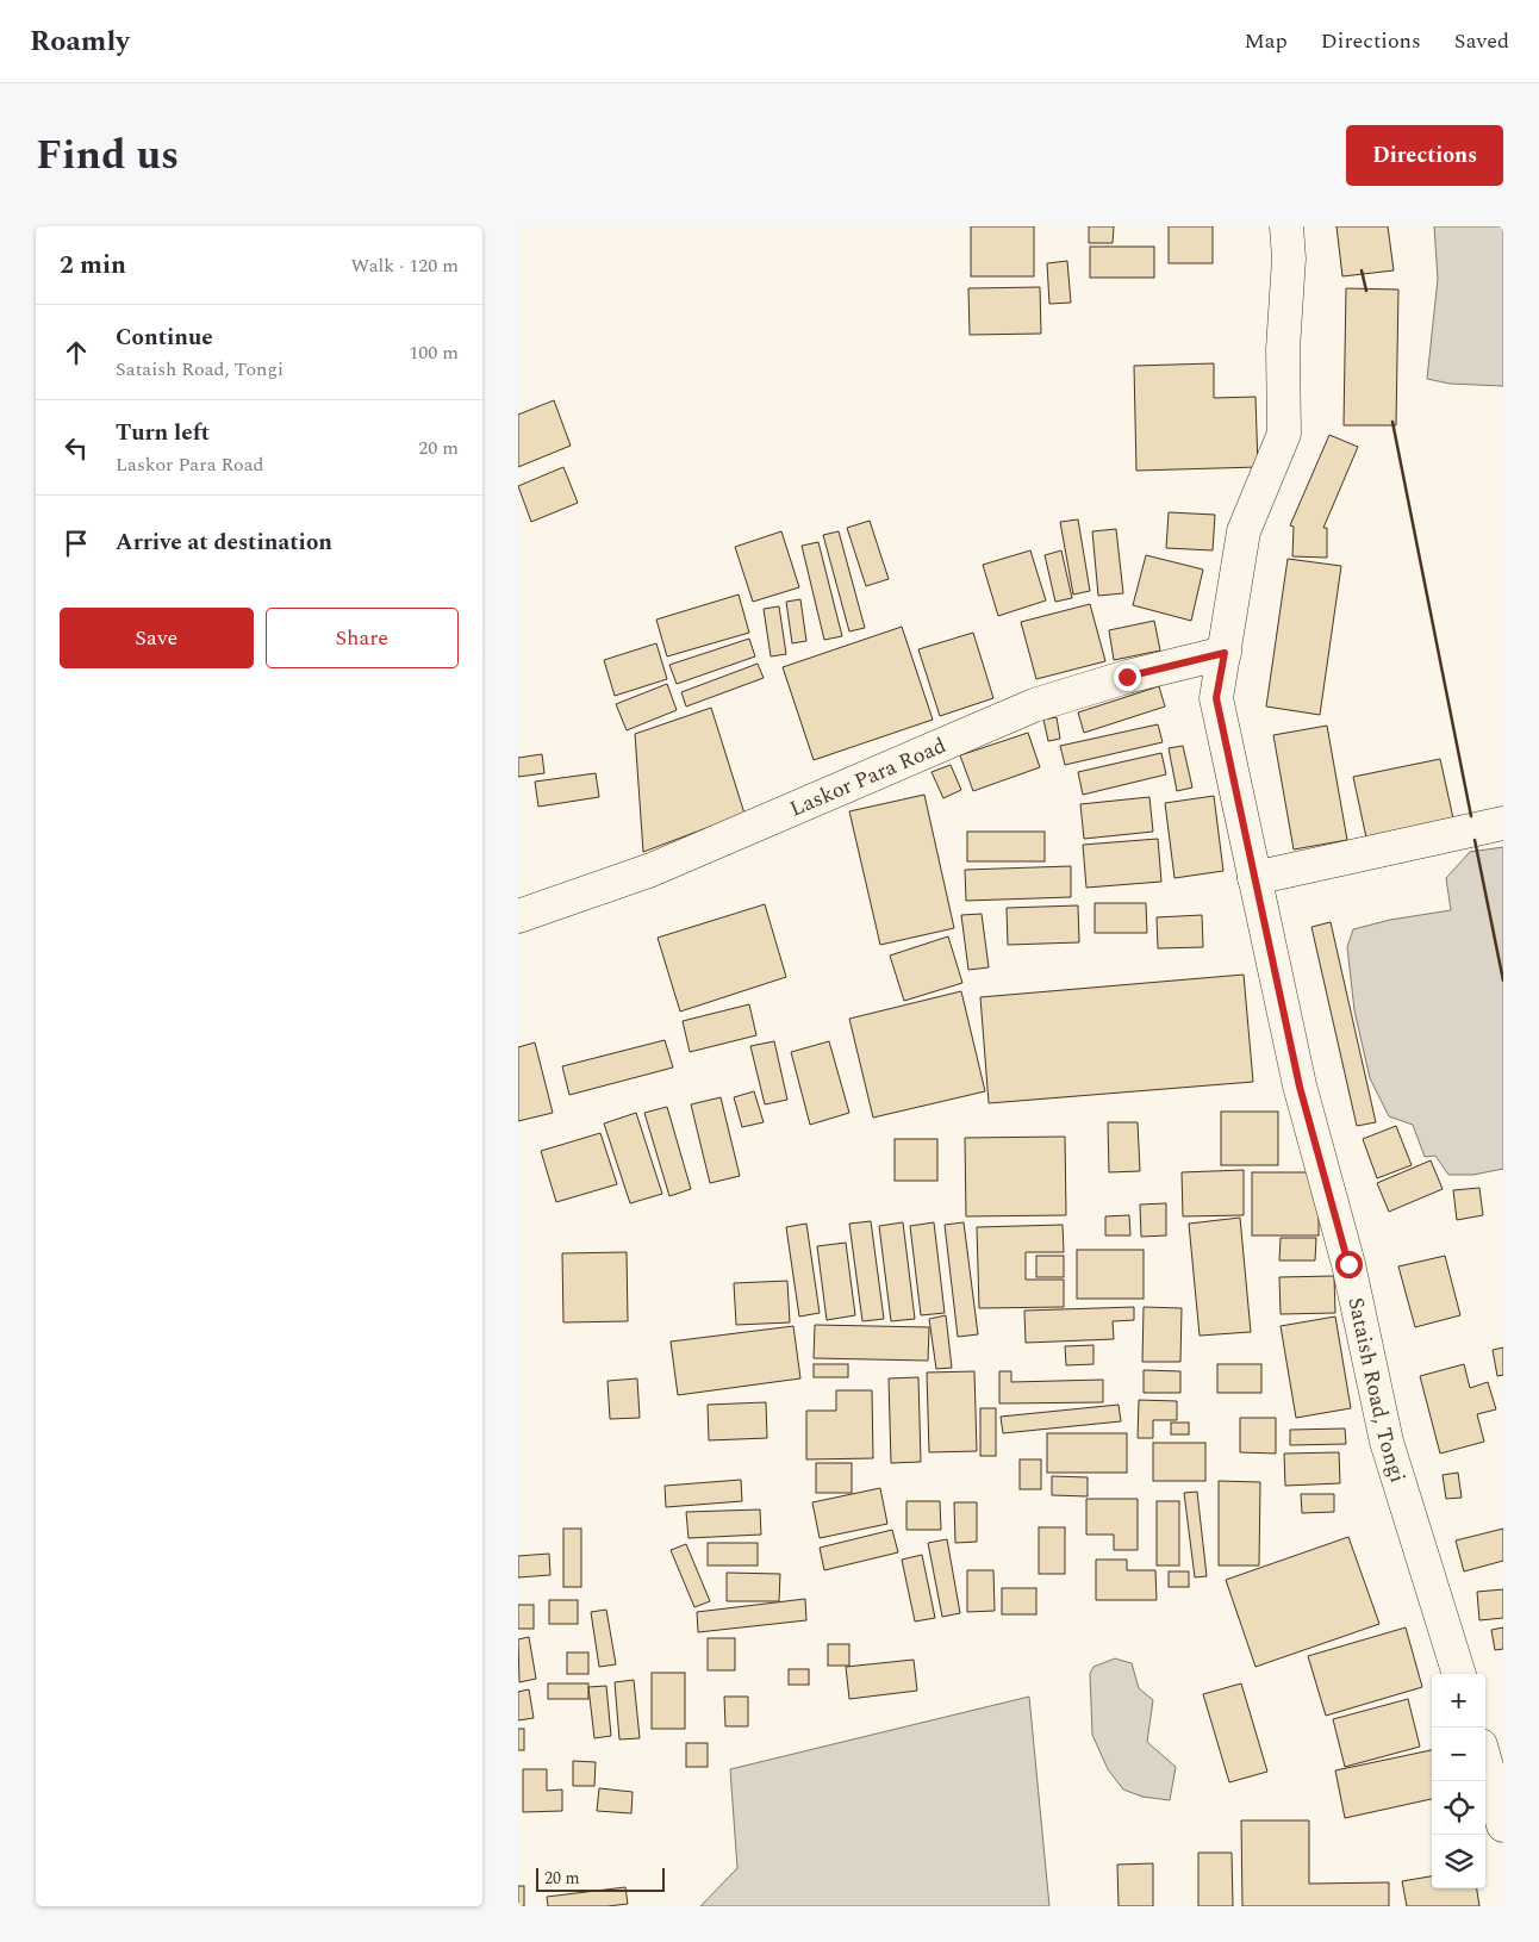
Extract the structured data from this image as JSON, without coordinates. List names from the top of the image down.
{
  "streets": {
    "street": ["Laskor Para Road", "Sataish Road, Tongi"]
  },
  "crossings": [
    ["Laskor Para Road", "Sataish Road, Tongi"]
  ],
  "scale_bar": "20 m",
  "page": {
    "header": "Roamly",
    "nav": ["Map", "Directions", "Saved"],
    "title": "Find us",
    "buttons": [
      "Directions",
      ["Save", "Share"]
    ],
    "heading": ["2 min", "Walk · 120 m"],
    "list": [
      ["Continue", "Sataish Road, Tongi", "100 m"],
      ["Turn left", "Laskor Para Road", "20 m"],
      "Arrive at destination"
    ],
    "map_buttons": ["+", "−"],
    "scale": "20 m"
  }
}
